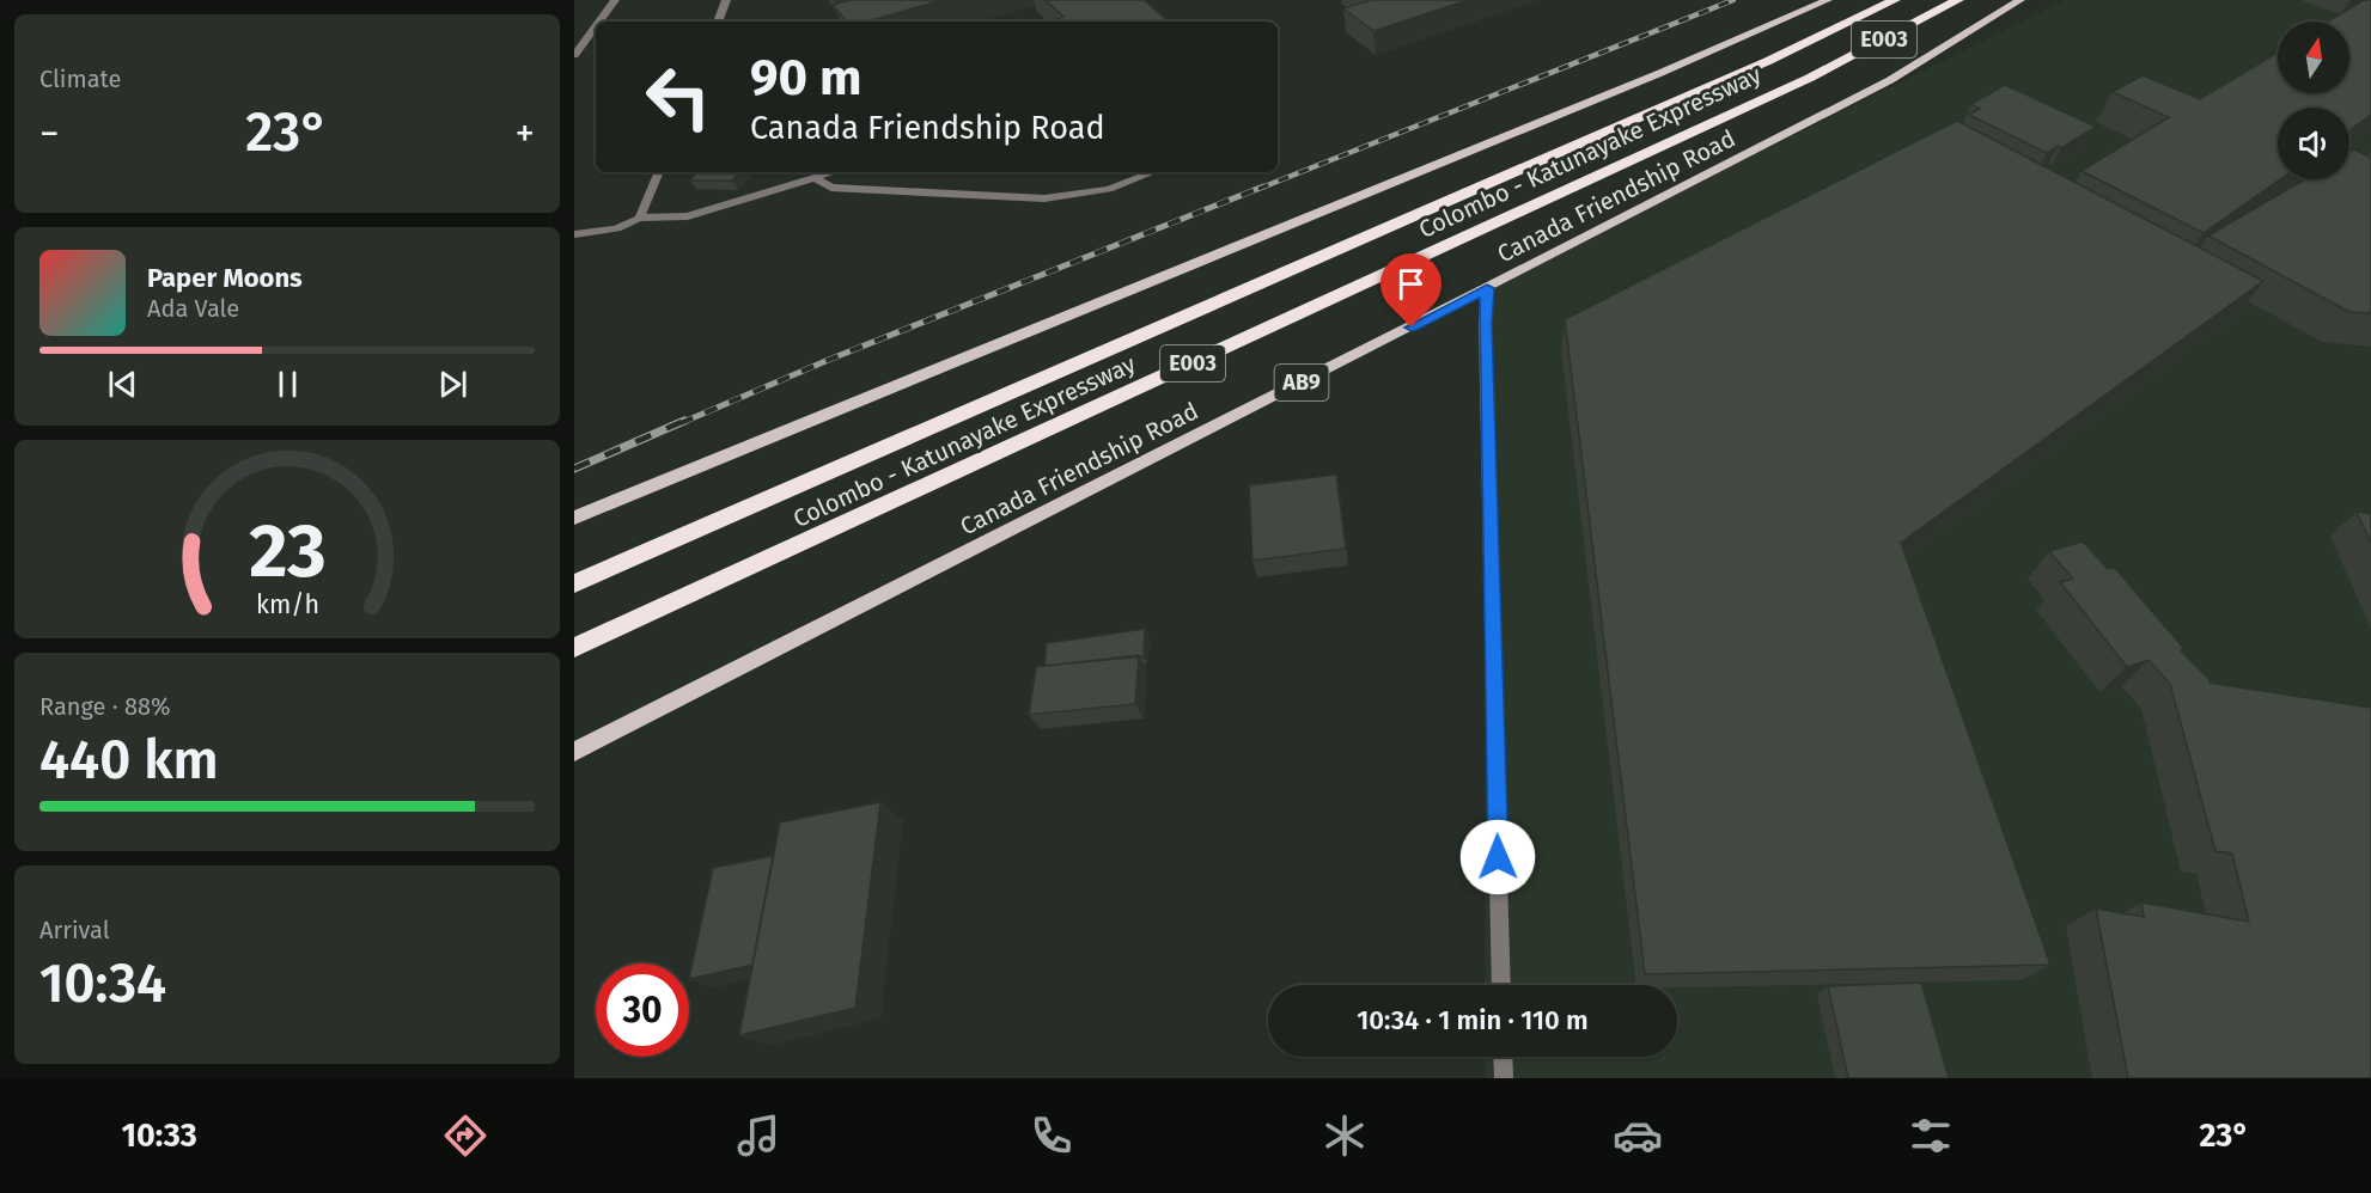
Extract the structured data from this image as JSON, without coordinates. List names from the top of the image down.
{
  "streets": {
    "highway": ["E003", "Colombo - Katunayake Expressway"],
    "main road": ["Canada Friendship Road", "AB9"]
  },
  "north": "top",
  "page": {
    "tile": [
      "Climate",
      ["Range · 88%", "440 km"],
      ["Arrival", "10:34"]
    ],
    "turn": ["90 m", "Canada Friendship Road"],
    "heat": ["−", "23°", "+"],
    "song": ["Paper Moons", "Ada Vale"],
    "limit": "30",
    "trip": "10:34 · 1 min · 110 m",
    "tabs": ["10:33", "23°"],
    "gauge": ["23", "km/h"]
  }
}
